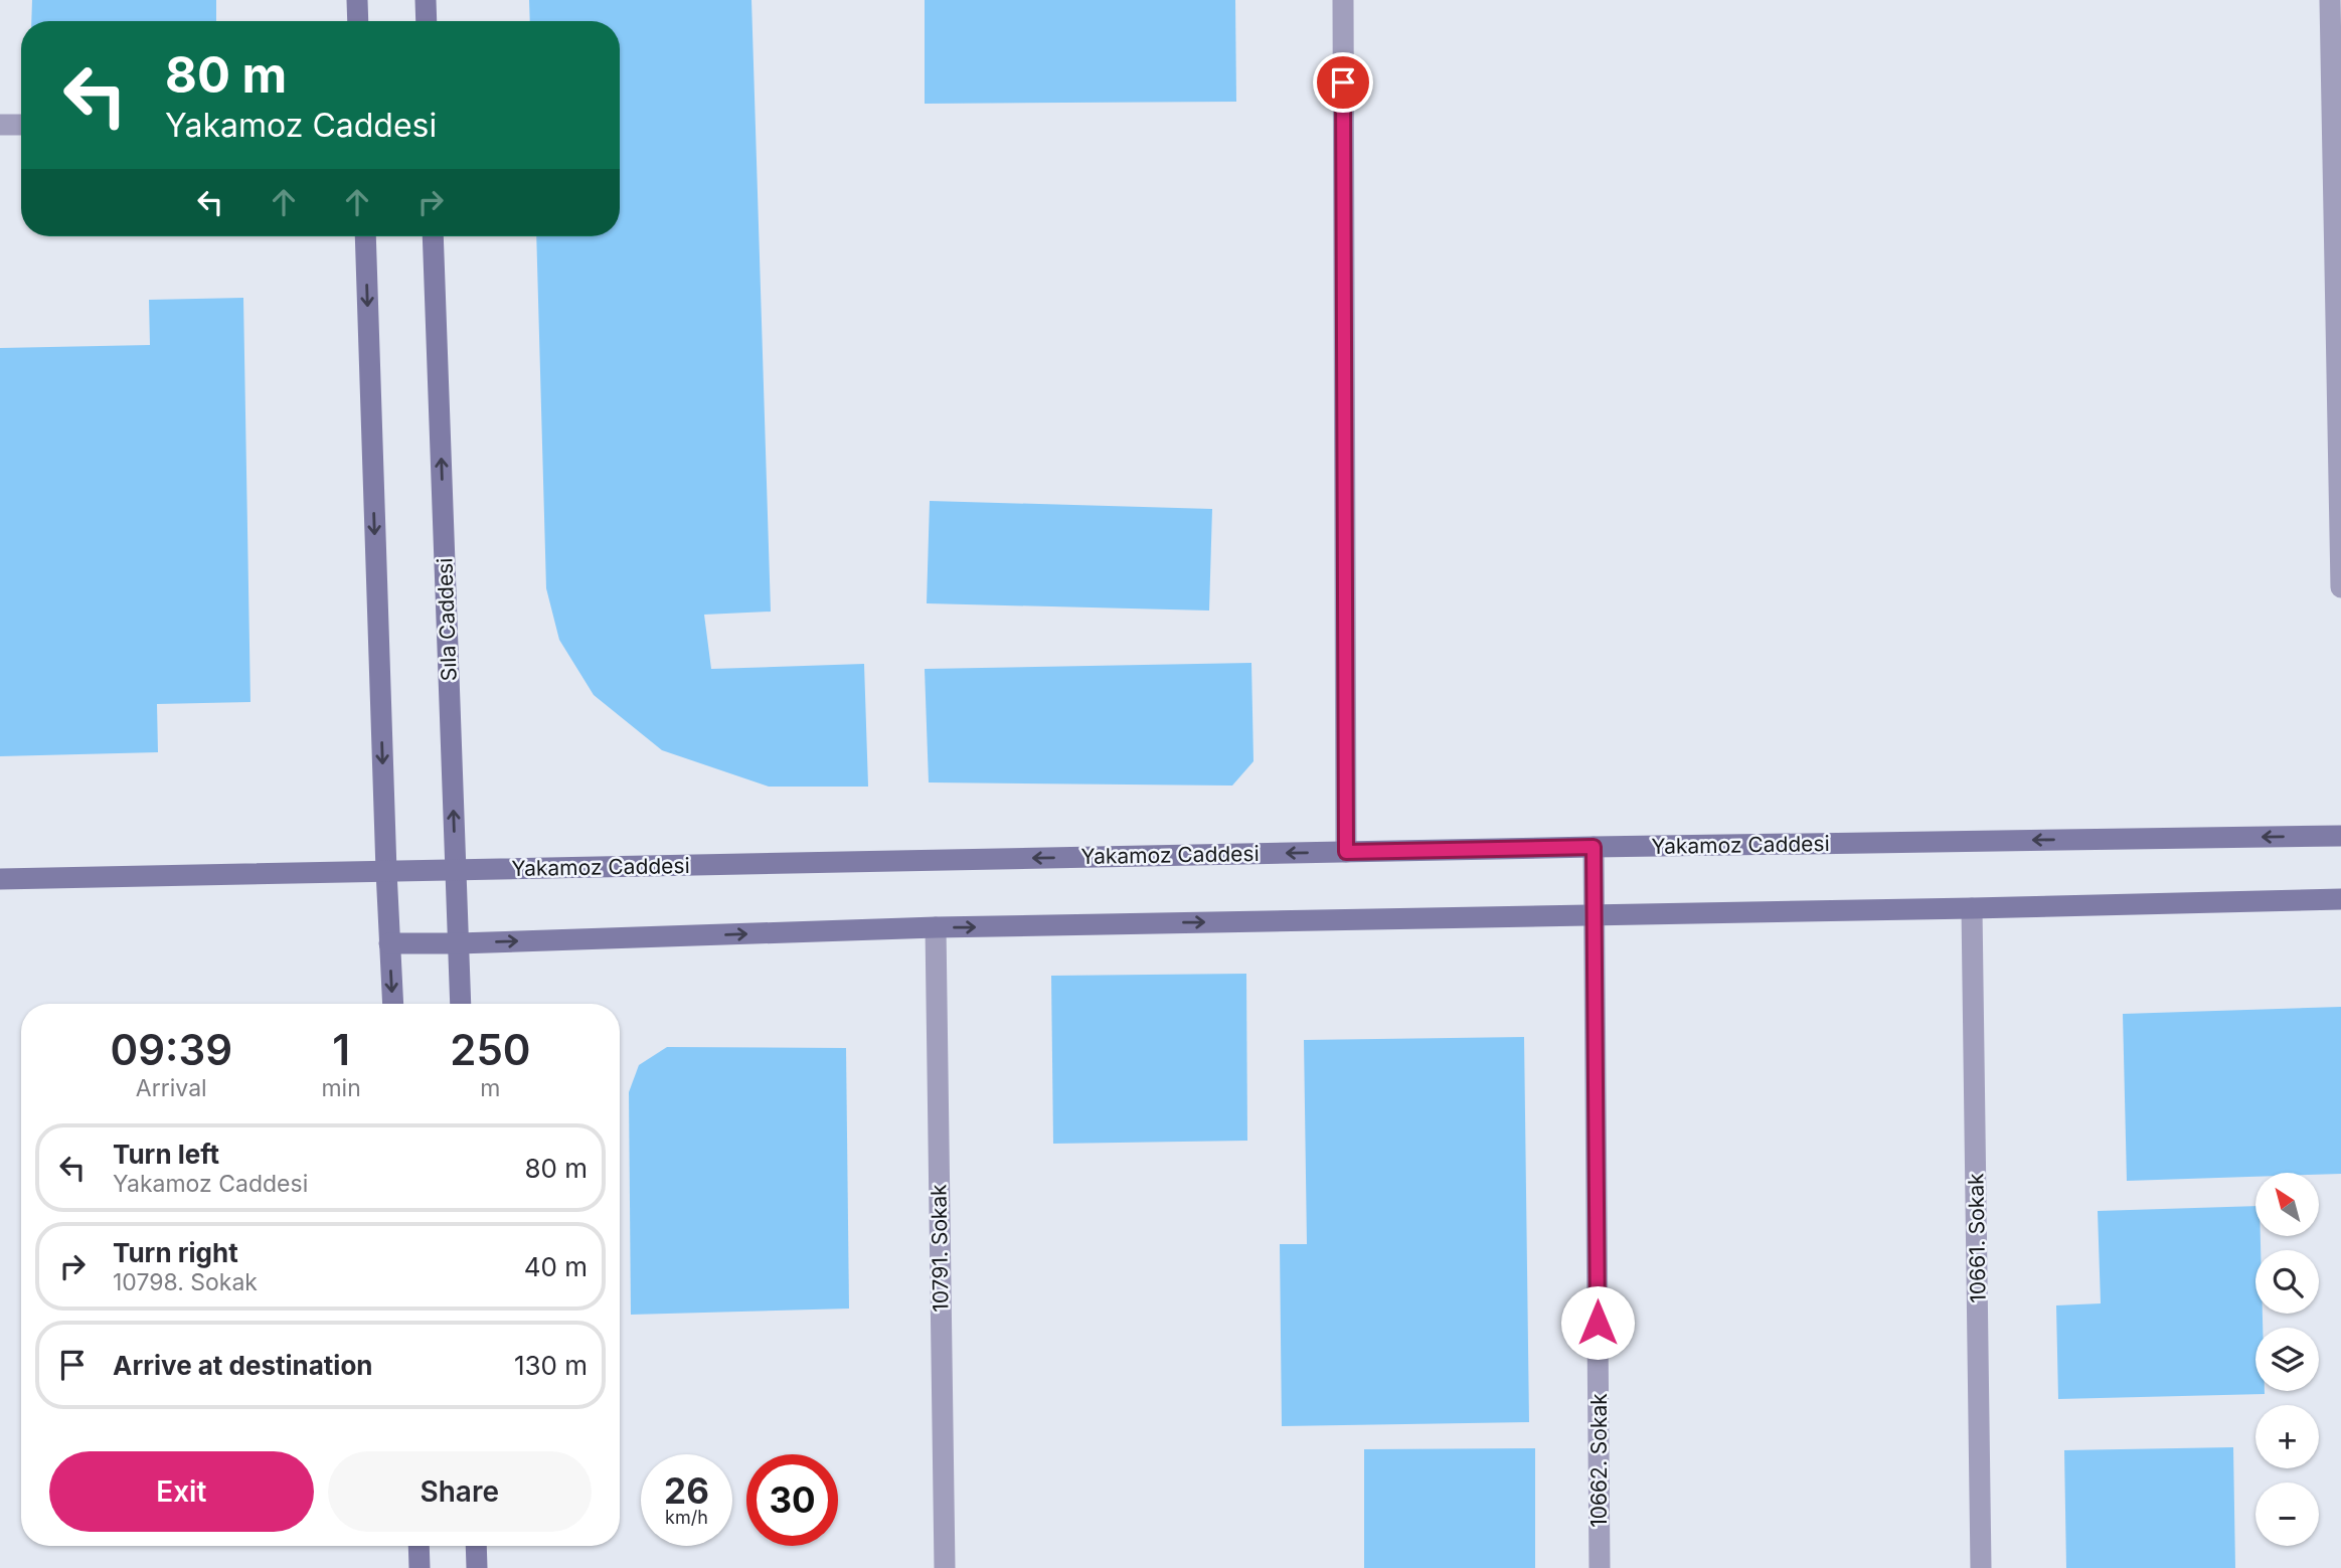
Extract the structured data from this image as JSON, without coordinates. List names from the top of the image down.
{
  "streets": {
    "street": [
      "Sıla Caddesi",
      "Yakamoz Caddesi",
      "10661. Sokak",
      "10791. Sokak",
      "10662. Sokak"
    ]
  },
  "crossings": [
    ["Sıla Caddesi", "Yakamoz Caddesi"],
    ["Yakamoz Caddesi", "10662. Sokak"]
  ],
  "north": "top left",
  "page": {
    "turn": ["80 m", "Yakamoz Caddesi"],
    "eta": [
      "09:39",
      "Arrival",
      "1",
      "min",
      "250",
      "m"
    ],
    "list": [
      {
        "name": "Turn left",
        "note": "Yakamoz Caddesi",
        "value": "80 m"
      },
      {
        "name": "Turn right",
        "note": "10798. Sokak",
        "value": "40 m"
      },
      {
        "name": "Arrive at destination",
        "value": "130 m"
      }
    ],
    "map_buttons": ["+", "−"],
    "buttons": ["Exit", "Share"],
    "speed": "26 km/h",
    "limit": "30"
  }
}
